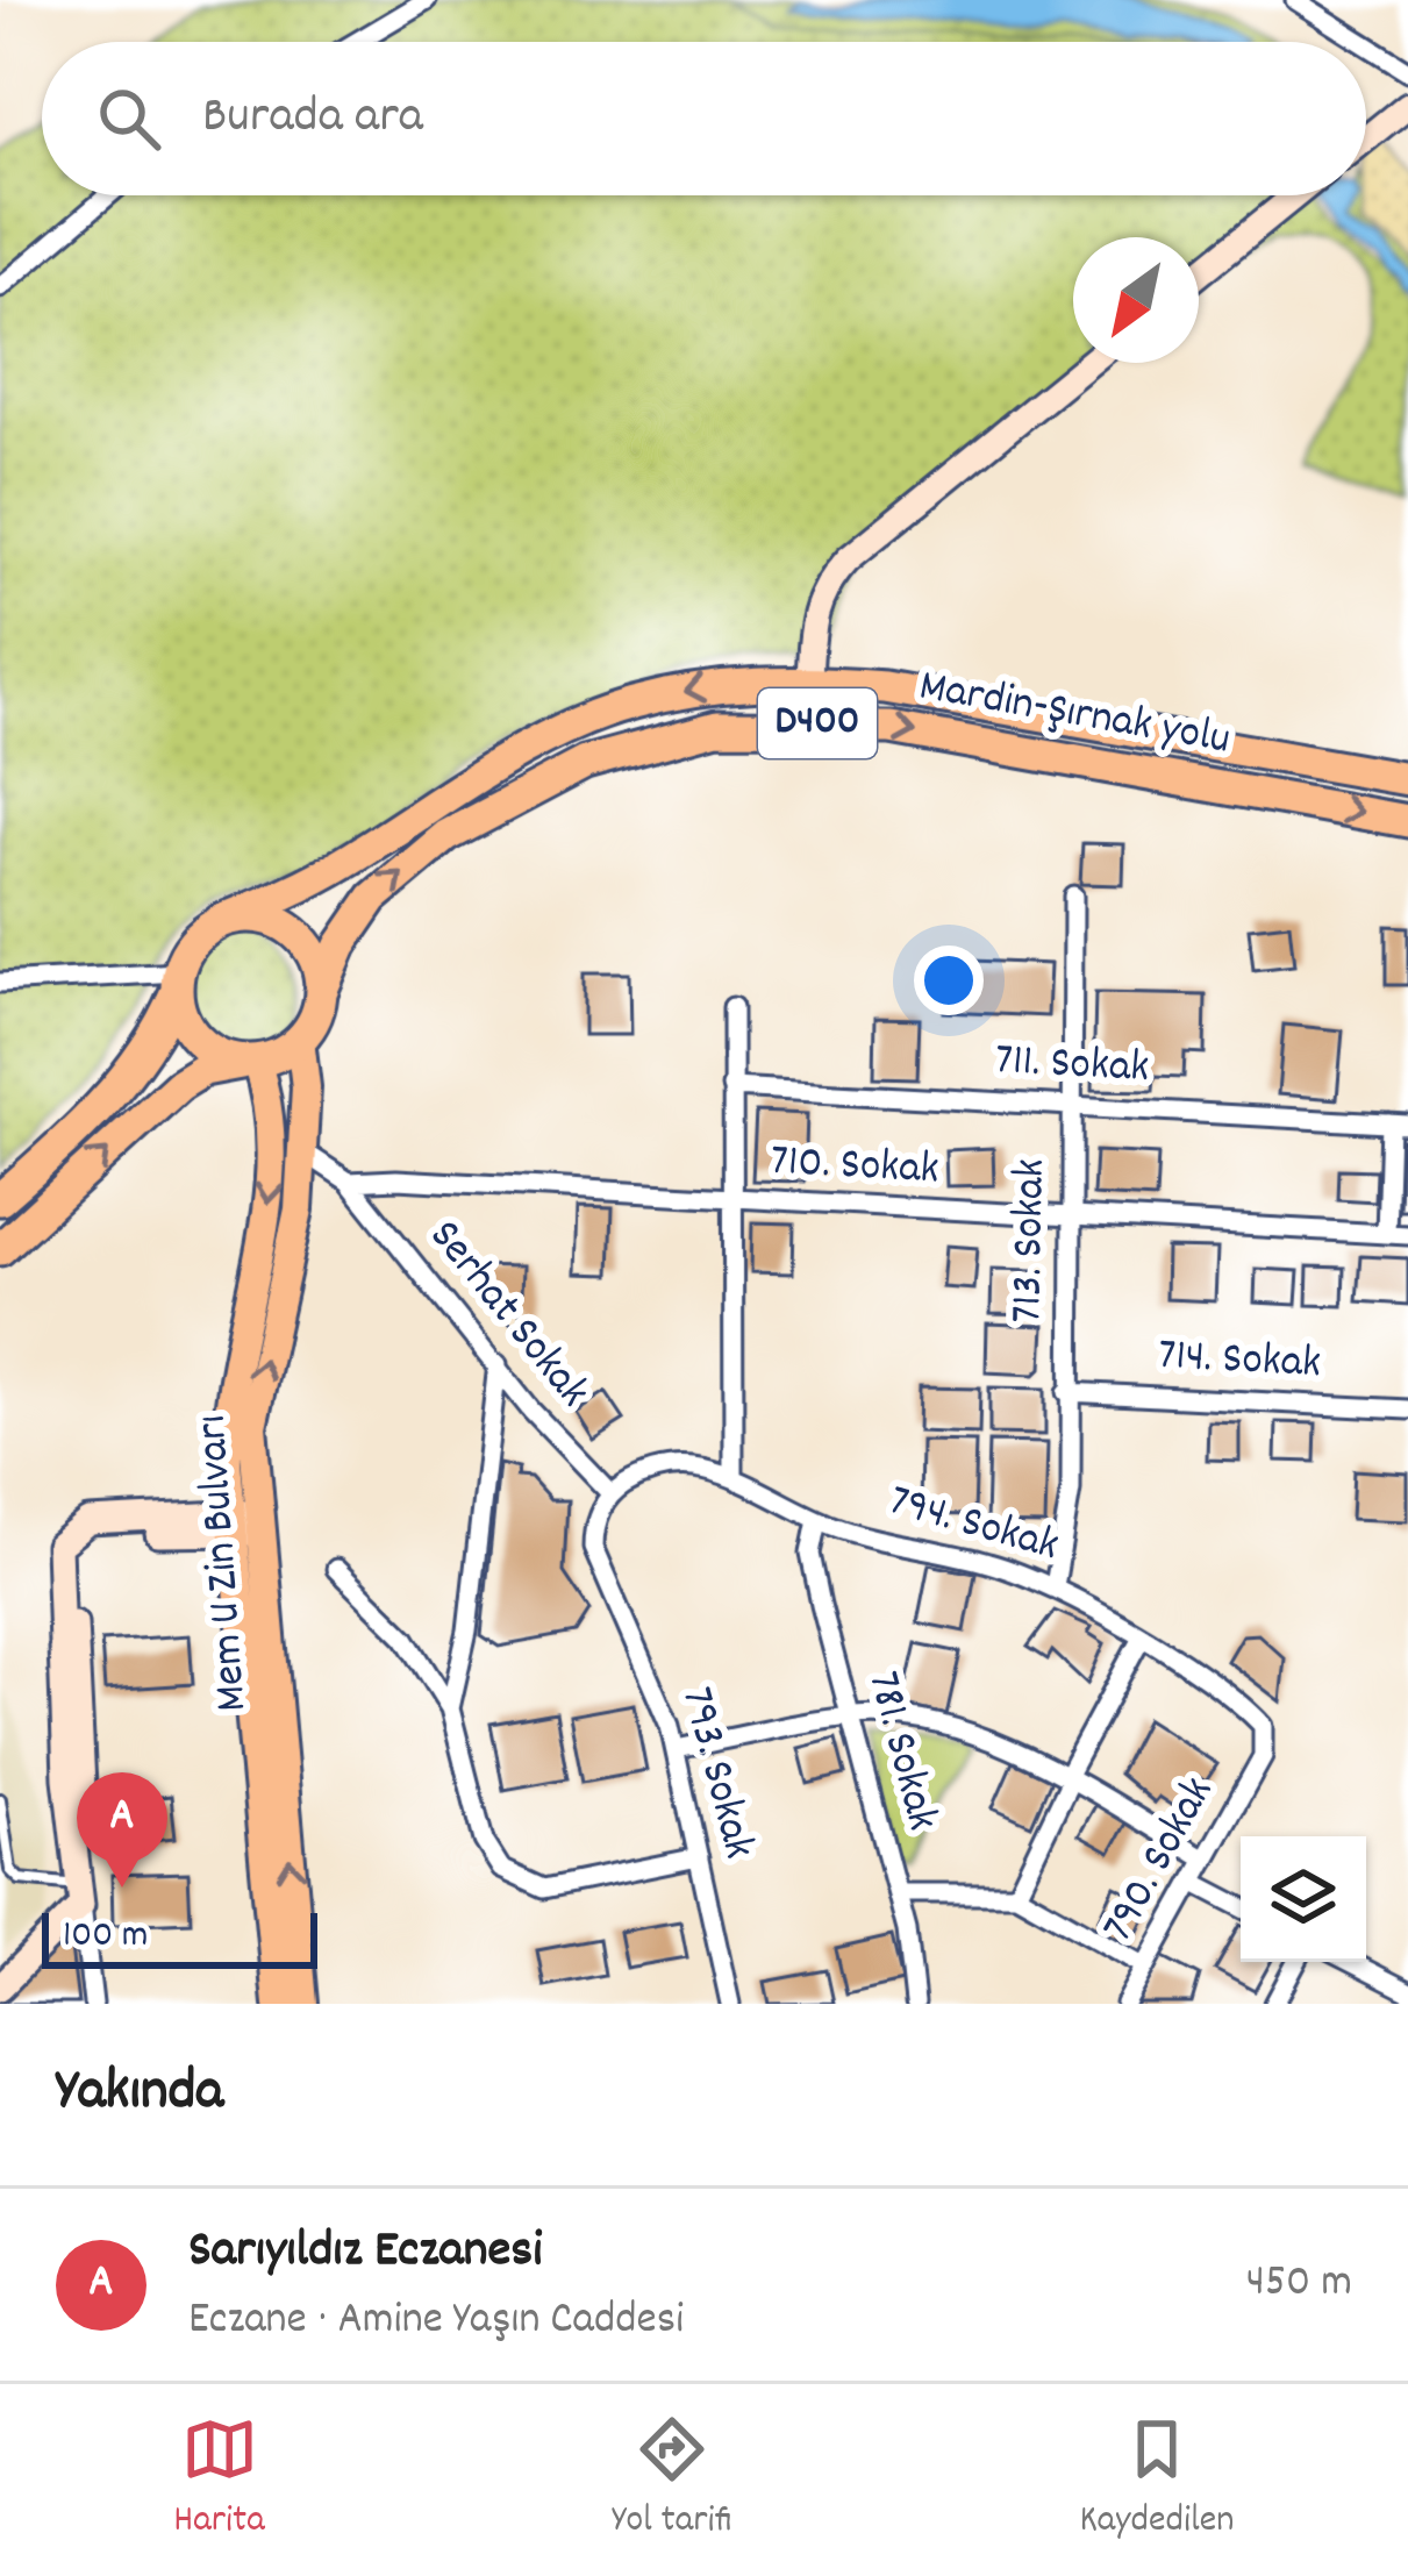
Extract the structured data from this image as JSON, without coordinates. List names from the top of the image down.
{
  "streets": {
    "highway": ["Mardin-Şırnak yolu", "D400"],
    "main road": ["Mem U Zin Bulvarı"],
    "street": [
      "711. Sokak",
      "710. Sokak",
      "713. Sokak",
      "Serhat Sokak",
      "714. Sokak",
      "794. Sokak",
      "781. Sokak",
      "793. Sokak",
      "790. Sokak"
    ]
  },
  "crossings": [
    ["Mardin-Şırnak yolu", "Mem U Zin Bulvarı"],
    ["711. Sokak", "713. Sokak"],
    ["710. Sokak", "713. Sokak"],
    ["710. Sokak", "Serhat Sokak"],
    ["710. Sokak", "Mem U Zin Bulvarı"],
    ["713. Sokak", "714. Sokak"],
    ["713. Sokak", "794. Sokak"],
    ["Serhat Sokak", "794. Sokak"],
    ["Serhat Sokak", "793. Sokak"],
    ["794. Sokak", "781. Sokak"],
    ["794. Sokak", "793. Sokak"],
    ["794. Sokak", "790. Sokak"]
  ],
  "scale_bar": "100 m",
  "north": "bottom left",
  "page": {
    "search": "Burada ara",
    "pins": "A",
    "scale": "100 m",
    "heading": "Yakında",
    "list": [
      {
        "mark": "A",
        "name": "Sarıyıldız Eczanesi",
        "note": "Eczane · Amine Yaşın Caddesi",
        "value": "450 m"
      }
    ],
    "nav": ["Harita", "Yol tarifi", "Kaydedilen"]
  }
}
